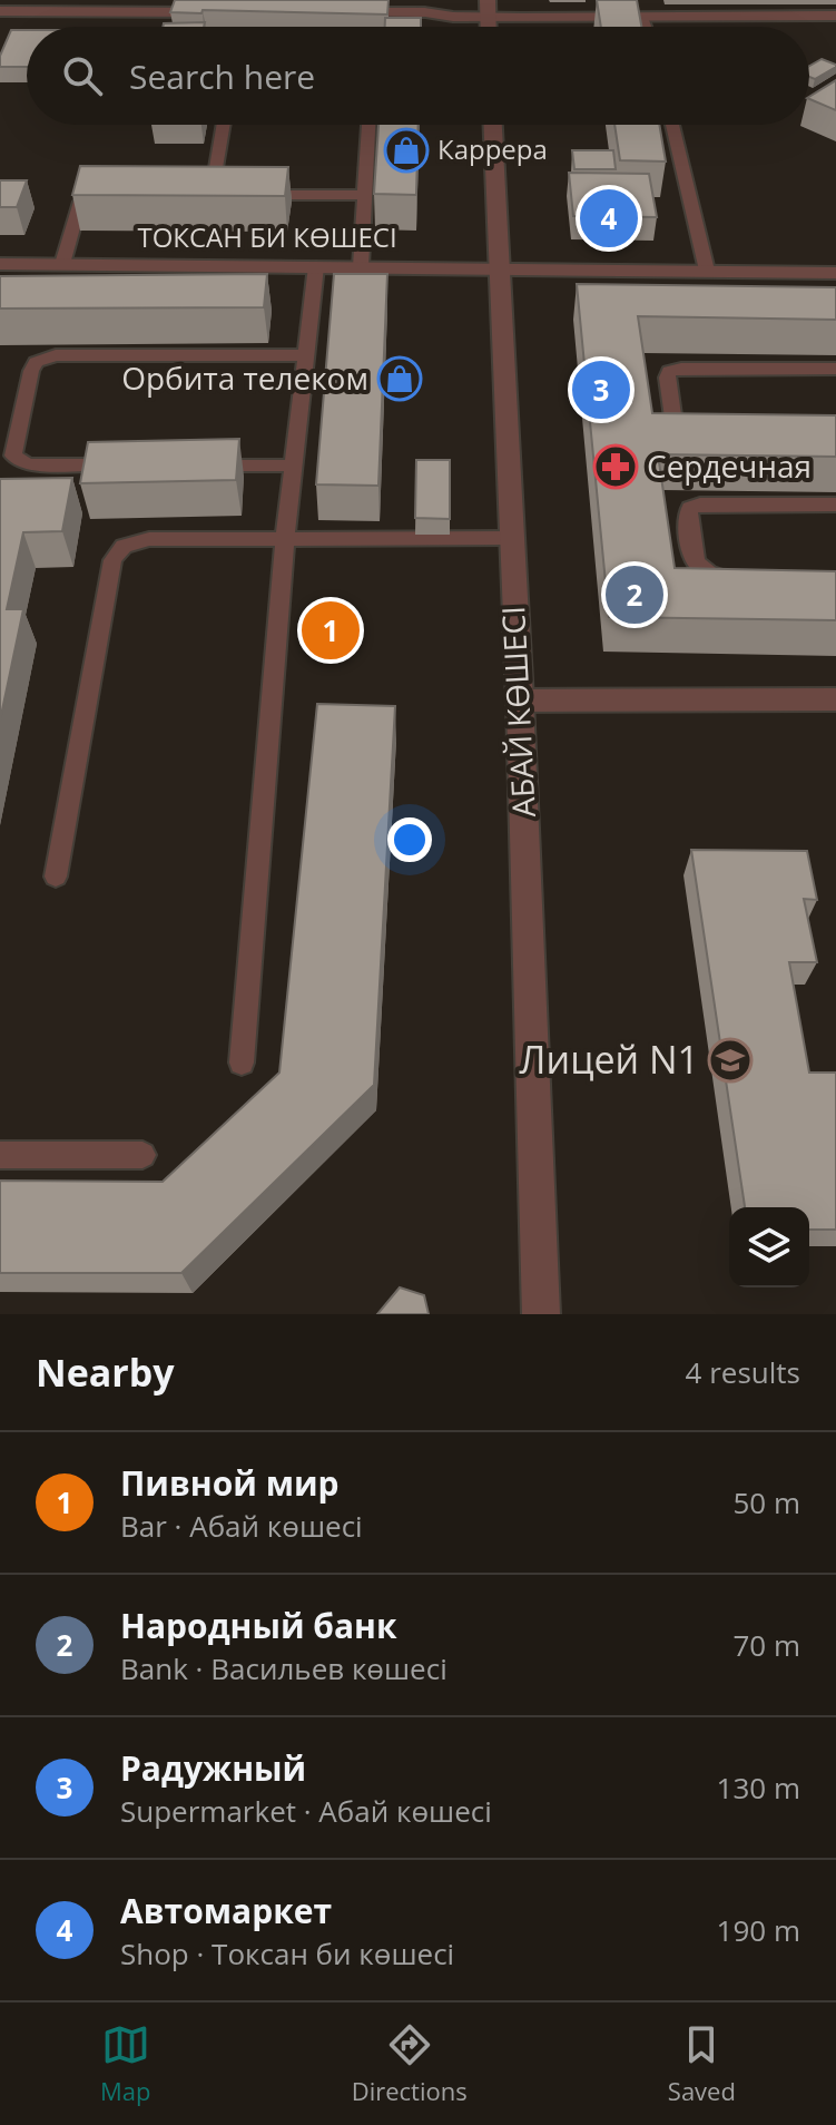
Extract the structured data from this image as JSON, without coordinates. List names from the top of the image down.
{
  "streets": {
    "street": ["ТОКСАН БИ КӨШЕСІ", "АБАЙ КӨШЕСІ"]
  },
  "crossings": [
    ["ТОКСАН БИ КӨШЕСІ", "АБАЙ КӨШЕСІ"]
  ],
  "places": {
    "shop": ["Каррера", "Орбита телеком"],
    "pharmacy": ["Сердечная"],
    "school or university": ["Лицей N1"]
  },
  "page": {
    "search": "Search here",
    "pins": [
      "4",
      "3",
      "2",
      "1"
    ],
    "heading": ["Nearby", "4 results"],
    "list": [
      {
        "mark": "1",
        "name": "Пивной мир",
        "note": "Bar · Абай көшесі",
        "value": "50 m"
      },
      {
        "mark": "2",
        "name": "Народный банк",
        "note": "Bank · Васильев көшесі",
        "value": "70 m"
      },
      {
        "mark": "3",
        "name": "Радужный",
        "note": "Supermarket · Абай көшесі",
        "value": "130 m"
      },
      {
        "mark": "4",
        "name": "Автомаркет",
        "note": "Shop · Токсан би көшесі",
        "value": "190 m"
      }
    ],
    "nav": ["Map", "Directions", "Saved"]
  }
}
